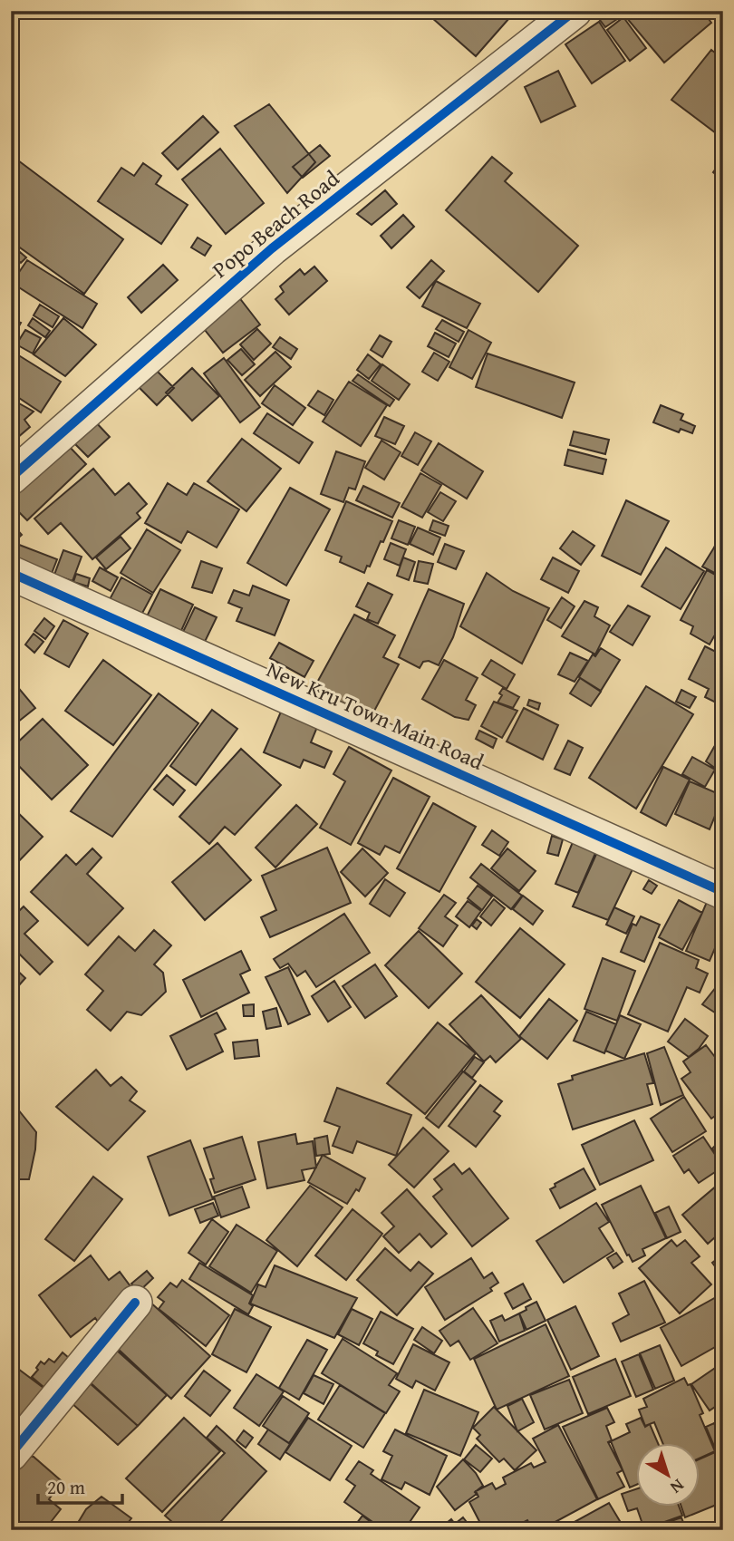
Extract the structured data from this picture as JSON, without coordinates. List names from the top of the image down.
{
  "streets": {
    "street": ["Popo Beach Road", "New Kru Town Main Road"]
  },
  "scale_bar": "20 m",
  "north": "bottom right"
}
